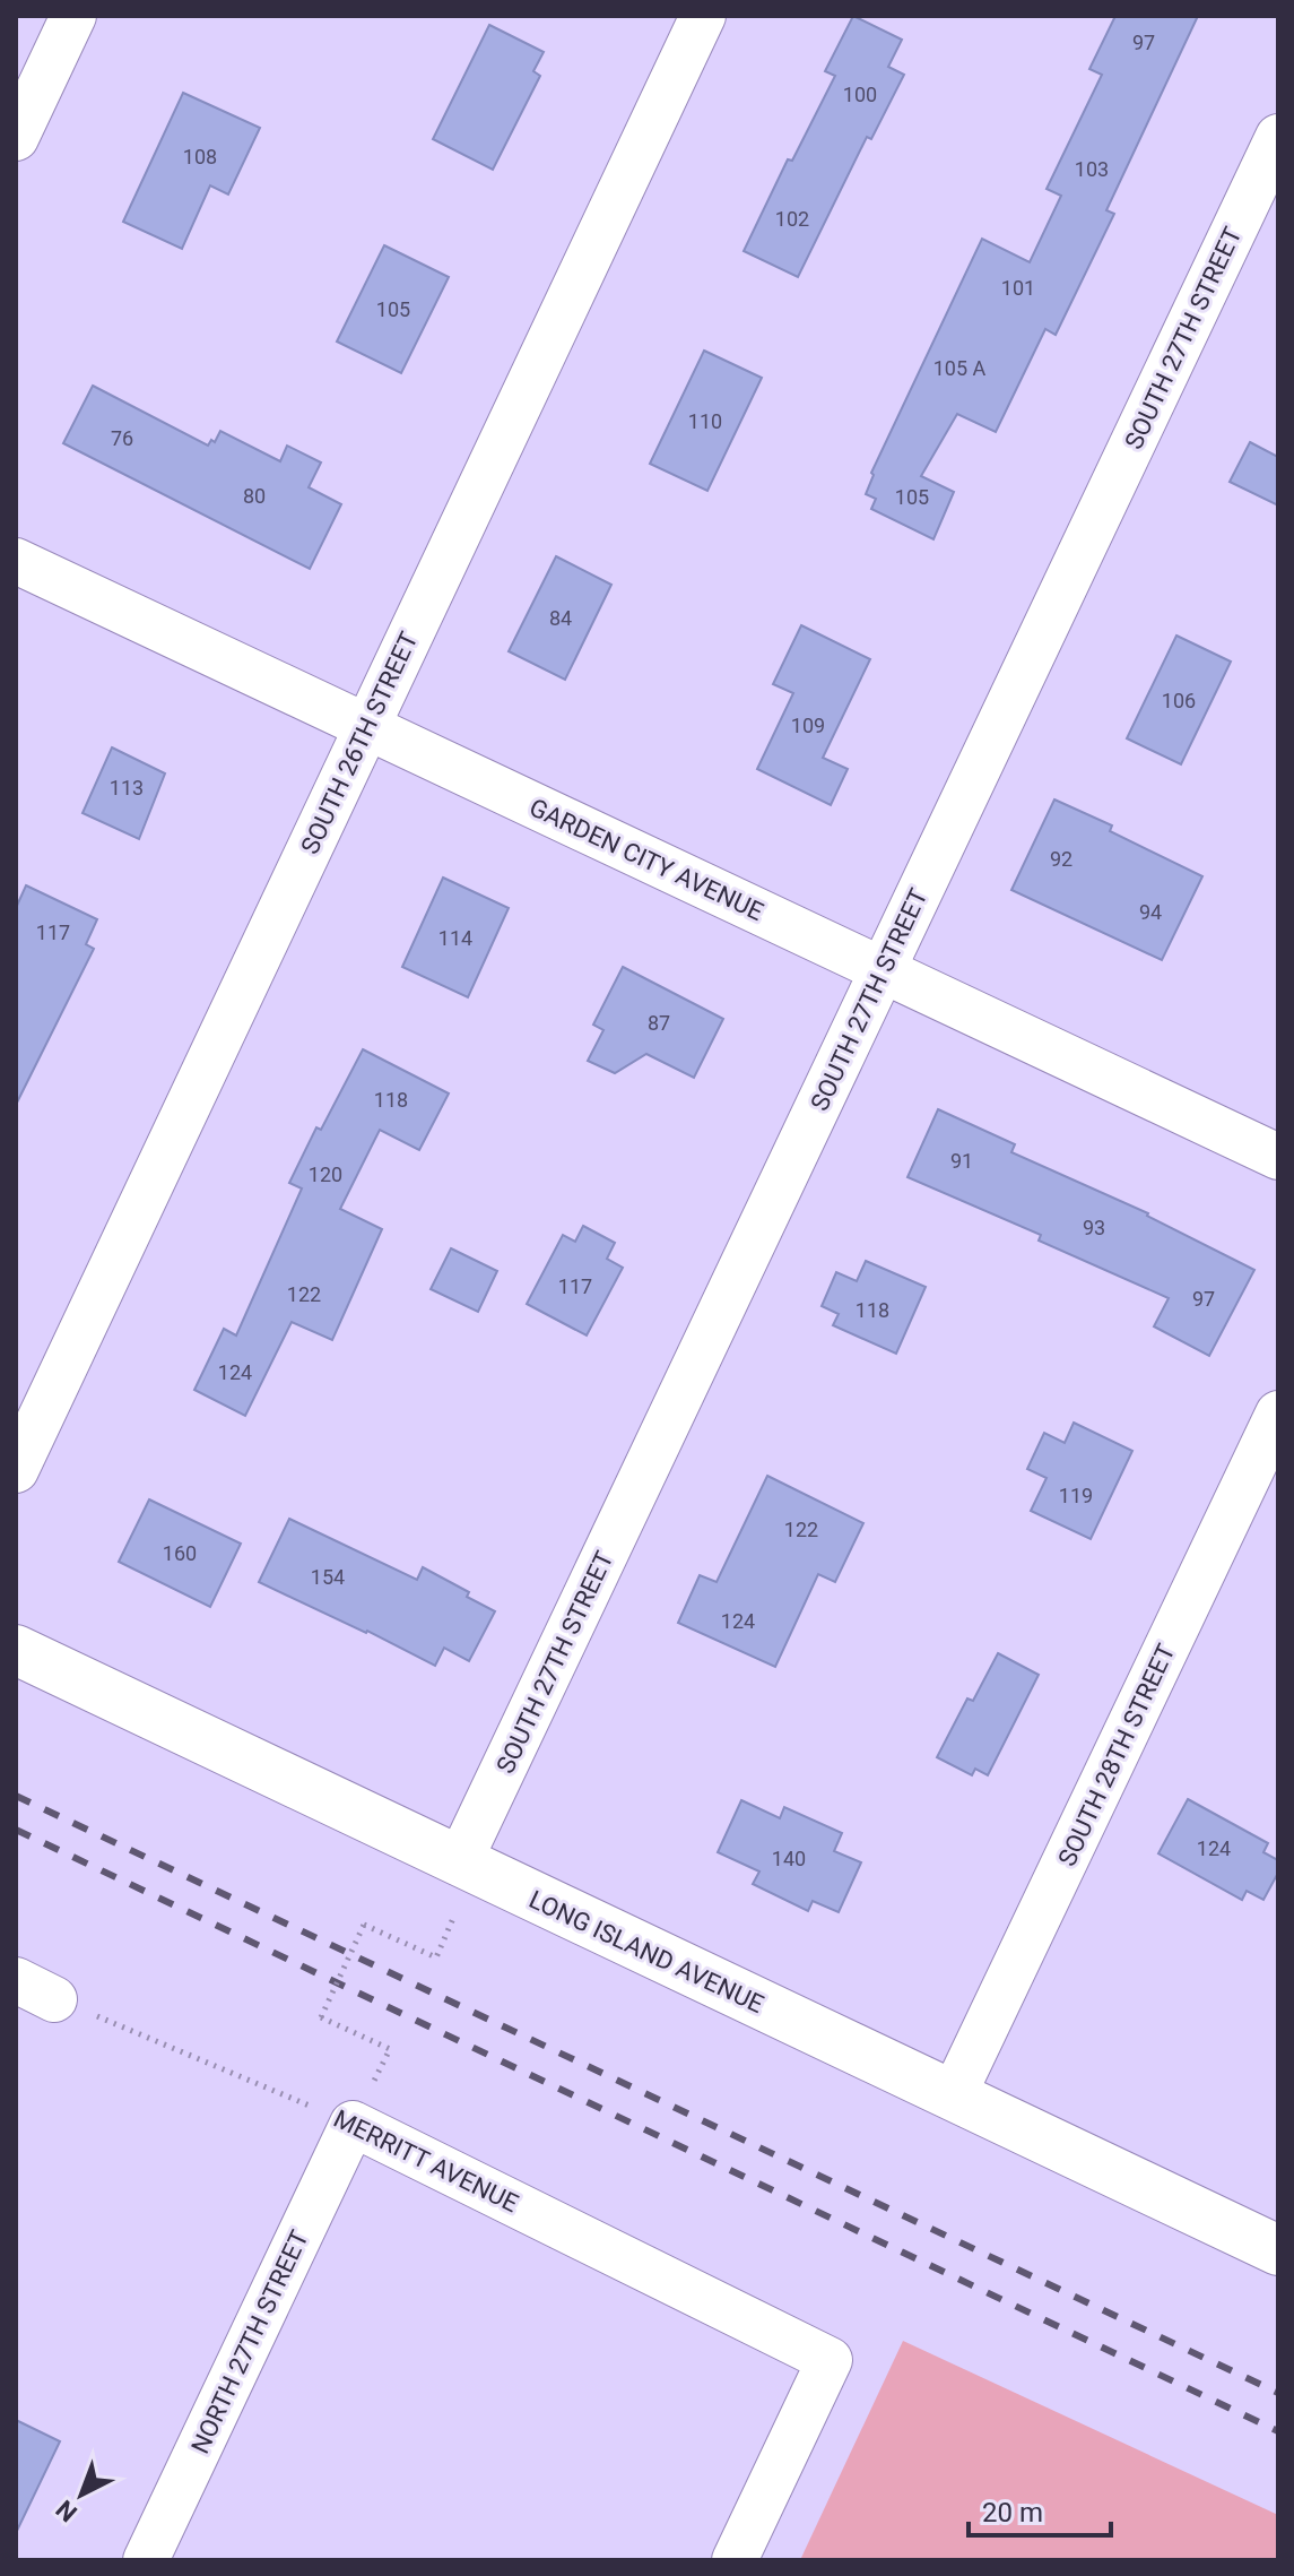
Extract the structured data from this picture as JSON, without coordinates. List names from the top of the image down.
{
  "streets": {
    "street": [
      "SOUTH 27TH STREET",
      "SOUTH 26TH STREET",
      "GARDEN CITY AVENUE",
      "SOUTH 28TH STREET",
      "LONG ISLAND AVENUE",
      "MERRITT AVENUE",
      "NORTH 27TH STREET"
    ]
  },
  "crossings": [
    ["SOUTH 27TH STREET", "GARDEN CITY AVENUE"],
    ["SOUTH 27TH STREET", "LONG ISLAND AVENUE"],
    ["SOUTH 26TH STREET", "GARDEN CITY AVENUE"],
    ["SOUTH 28TH STREET", "LONG ISLAND AVENUE"],
    ["MERRITT AVENUE", "NORTH 27TH STREET"]
  ],
  "house_numbers": [
    "97",
    "100",
    "108",
    "103",
    "102",
    "101",
    "105",
    "105 A",
    "110",
    "76",
    "80",
    "105",
    "84",
    "106",
    "109",
    "113",
    "92",
    "94",
    "117",
    "114",
    "87",
    "118",
    "91",
    "120",
    "93",
    "117",
    "122",
    "97",
    "118",
    "124",
    "119",
    "122",
    "160",
    "154",
    "124",
    "124",
    "140"
  ],
  "scale_bar": "20 m",
  "north": "bottom left"
}
